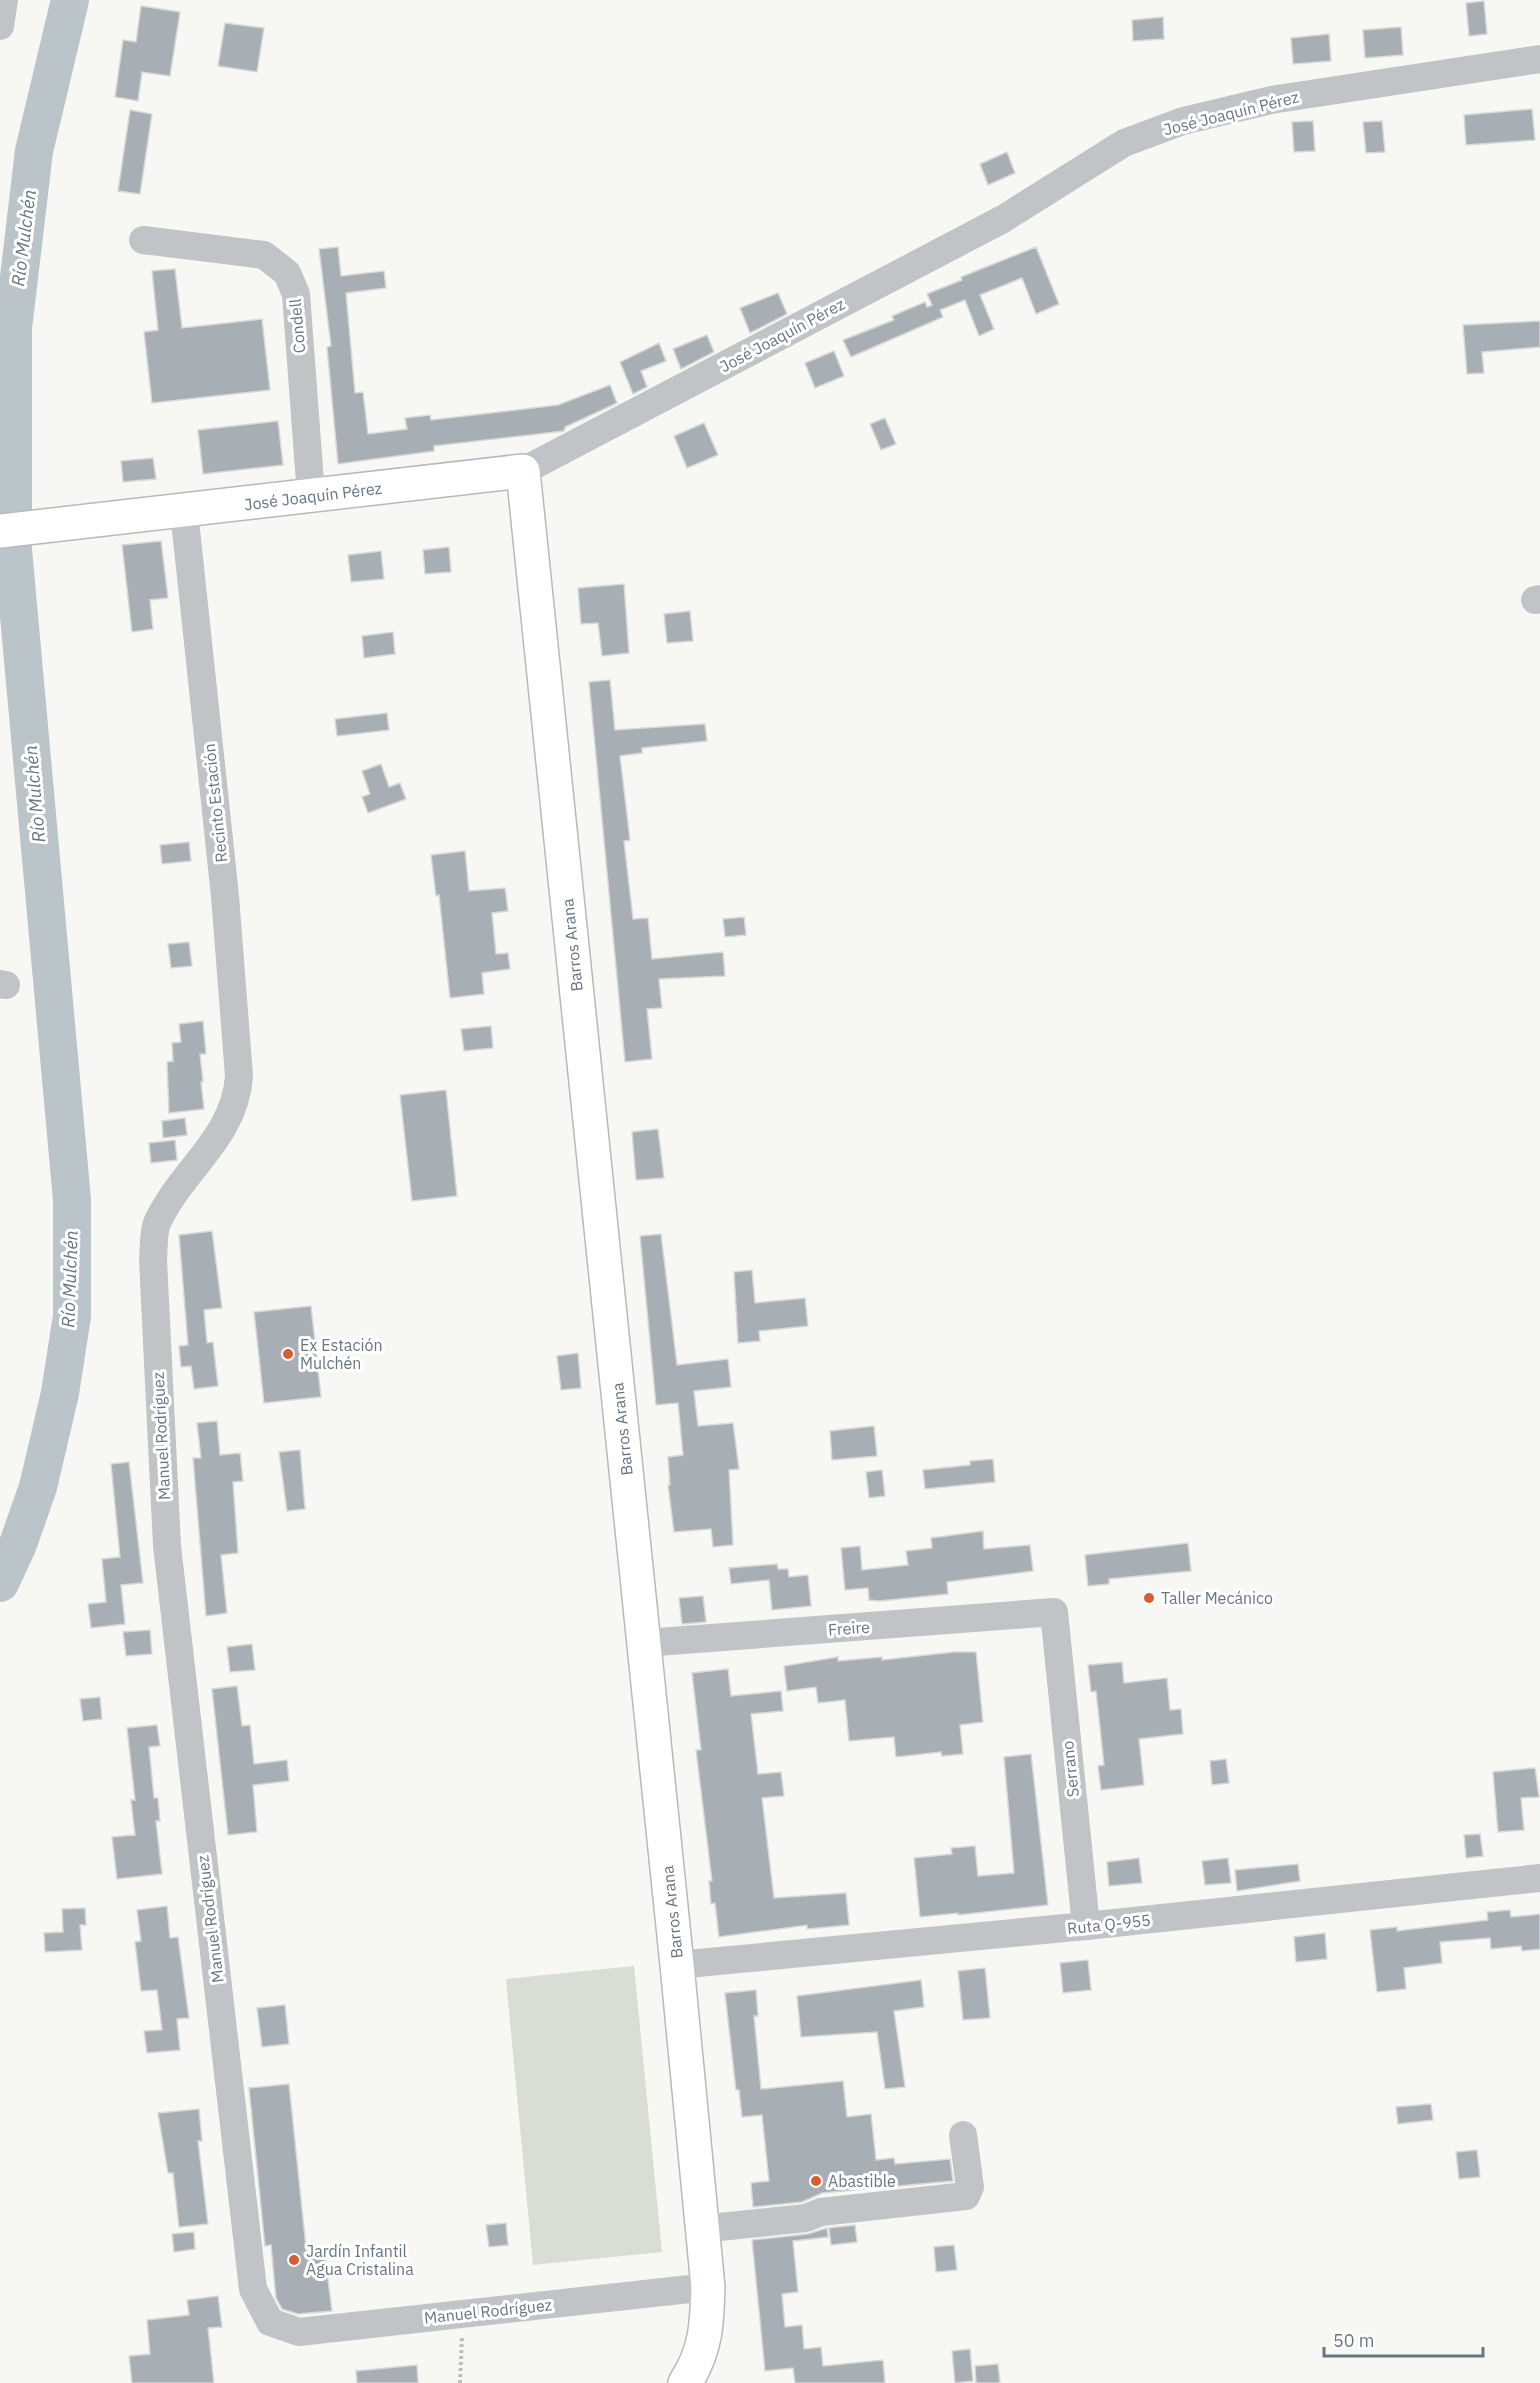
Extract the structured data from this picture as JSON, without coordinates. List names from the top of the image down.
{
  "streets": {
    "main road": ["José Joaquín Pérez", "Barros Arana"],
    "street": [
      "Condell",
      "Recinto Estación",
      "Manuel Rodríguez",
      "Freire",
      "Serrano",
      "Ruta Q-955"
    ]
  },
  "crossings": [
    ["José Joaquín Pérez", "Condell"],
    ["José Joaquín Pérez", "Recinto Estación"],
    ["José Joaquín Pérez", "Barros Arana"],
    ["Recinto Estación", "Manuel Rodríguez"],
    ["Barros Arana", "Manuel Rodríguez"],
    ["Barros Arana", "Freire"],
    ["Barros Arana", "Ruta Q-955"],
    ["Freire", "Serrano"],
    ["Serrano", "Ruta Q-955"]
  ],
  "water": ["Río Mulchén"],
  "places": [
    "Ex Estación Mulchén",
    "Taller Mecánico",
    "Abastible",
    "Jardín Infantil Agua Cristalina"
  ],
  "scale_bar": "50 m"
}
